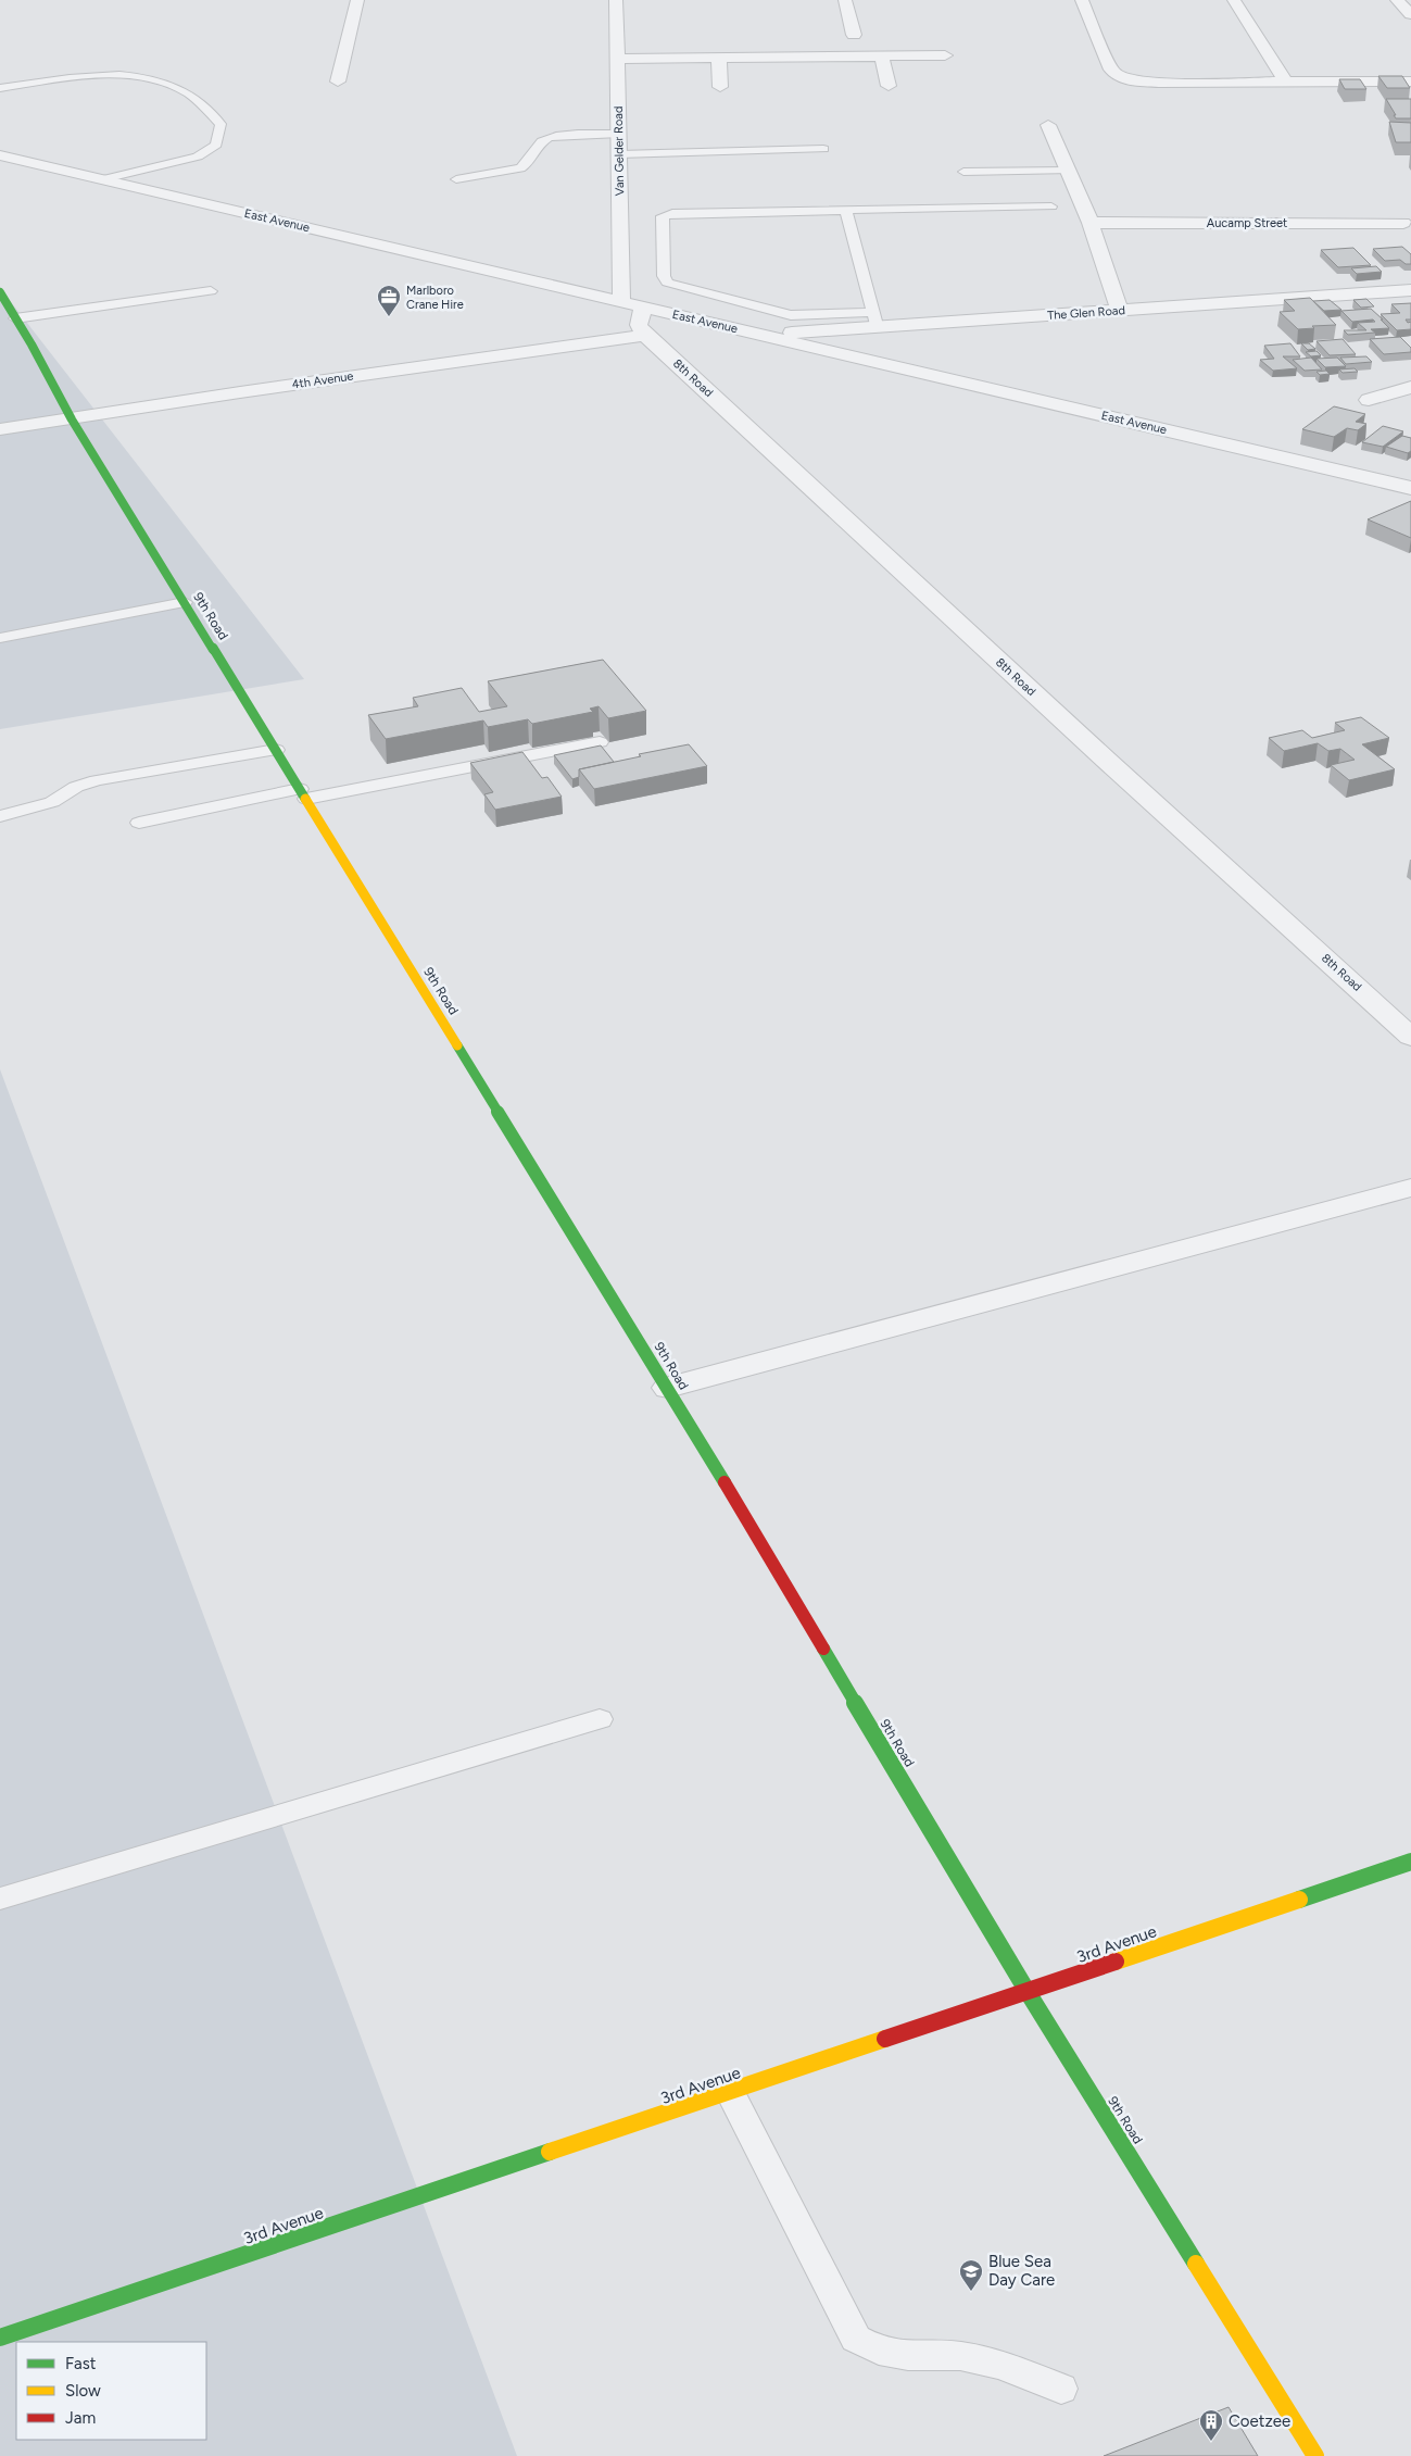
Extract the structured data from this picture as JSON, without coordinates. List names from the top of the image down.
{
  "streets": {
    "main road": ["9th Road", "3rd Avenue"],
    "street": [
      "Van Gelder Road",
      "East Avenue",
      "Aucamp Street",
      "The Glen Road",
      "8th Road",
      "4th Avenue"
    ]
  },
  "crossings": [
    ["Van Gelder Road", "East Avenue"],
    ["East Avenue", "The Glen Road"],
    ["8th Road", "4th Avenue"],
    ["4th Avenue", "9th Road"],
    ["9th Road", "3rd Avenue"]
  ],
  "places": {
    "office": ["Marlboro Crane Hire"],
    "school or university": ["Blue Sea Day Care"],
    "building": ["Coetzee"]
  },
  "legend": ["Fast", "Slow", "Jam"]
}
